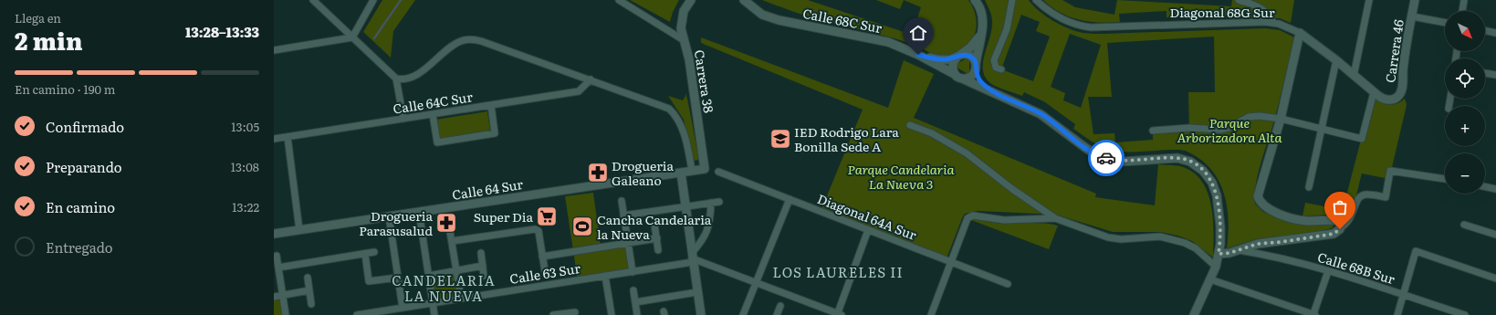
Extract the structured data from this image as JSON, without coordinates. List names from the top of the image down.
{
  "streets": {
    "street": [
      "Diagonal 68G Sur",
      "Calle 68C Sur",
      "Carrera 46",
      "Carrera 38",
      "Calle 64C Sur",
      "Calle 64 Sur",
      "Diagonal 64A Sur",
      "Calle 68B Sur",
      "Calle 63 Sur"
    ]
  },
  "crossings": [
    ["Diagonal 68G Sur", "Carrera 46"],
    ["Calle 68C Sur", "Calle 68B Sur"],
    ["Carrera 38", "Calle 64 Sur"]
  ],
  "districts": ["LOS LAURELES II", "CANDELARIA LA NUEVA"],
  "parks": ["Parque Arborizadora Alta", "Parque Candelaria La Nueva 3"],
  "places": {
    "school or university": ["IED Rodrigo Lara Bonilla Sede A"],
    "pharmacy": ["Drogueria Galeano", "Drogueria Parasusalud"],
    "supermarket": ["Super Dia"],
    "sports": ["Cancha Candelaria la Nueva"]
  },
  "north": "bottom right",
  "page": {
    "heading": ["2 min", "Llega en", "13:28–13:33"],
    "map_buttons": ["+", "−"],
    "bar": "En camino · 190 m",
    "list": [
      ["Confirmado", "13:05"],
      ["Preparando", "13:08"],
      ["En camino", "13:22"],
      "Entregado"
    ]
  }
}
